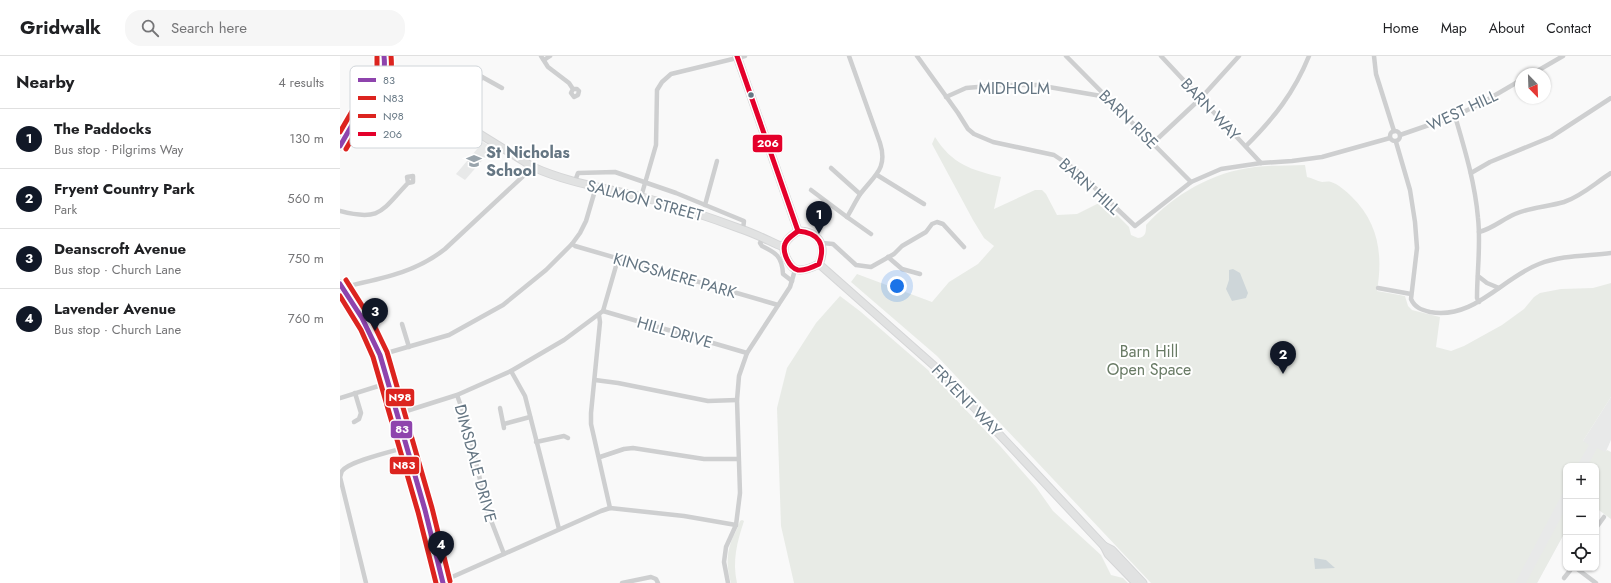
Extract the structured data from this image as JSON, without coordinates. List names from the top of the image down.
{
  "streets": {
    "main road": ["SALMON STREET", "FRYENT WAY"],
    "street": [
      "MIDHOLM",
      "BARN WAY",
      "WEST HILL",
      "BARN RISE",
      "BARN HILL",
      "KINGSMERE PARK",
      "HILL DRIVE",
      "DIMSDALE DRIVE"
    ]
  },
  "crossings": [
    ["MIDHOLM", "BARN RISE"],
    ["MIDHOLM", "BARN HILL"],
    ["BARN WAY", "BARN HILL"],
    ["BARN RISE", "BARN HILL"],
    ["SALMON STREET", "FRYENT WAY"]
  ],
  "parks": ["Barn Hill Open Space"],
  "places": {
    "school or university": ["St Nicholas School"]
  },
  "lines": [
    "transit line 83",
    "transit line N83",
    "transit line 206",
    "transit line N98"
  ],
  "legend": [
    "83",
    "N83",
    "N98",
    "206"
  ],
  "north": "bottom right",
  "page": {
    "header": "Gridwalk",
    "search": "Search here",
    "nav": [
      "Home",
      "Map",
      "About",
      "Contact"
    ],
    "heading": ["Nearby", "4 results"],
    "list": [
      {
        "mark": "1",
        "name": "The Paddocks",
        "note": "Bus stop · Pilgrims Way",
        "value": "130 m"
      },
      {
        "mark": "2",
        "name": "Fryent Country Park",
        "note": "Park",
        "value": "560 m"
      },
      {
        "mark": "3",
        "name": "Deanscroft Avenue",
        "note": "Bus stop · Church Lane",
        "value": "750 m"
      },
      {
        "mark": "4",
        "name": "Lavender Avenue",
        "note": "Bus stop · Church Lane",
        "value": "760 m"
      }
    ],
    "pins": [
      "1",
      "3",
      "2",
      "4"
    ],
    "map_buttons": ["+", "−"]
  }
}
